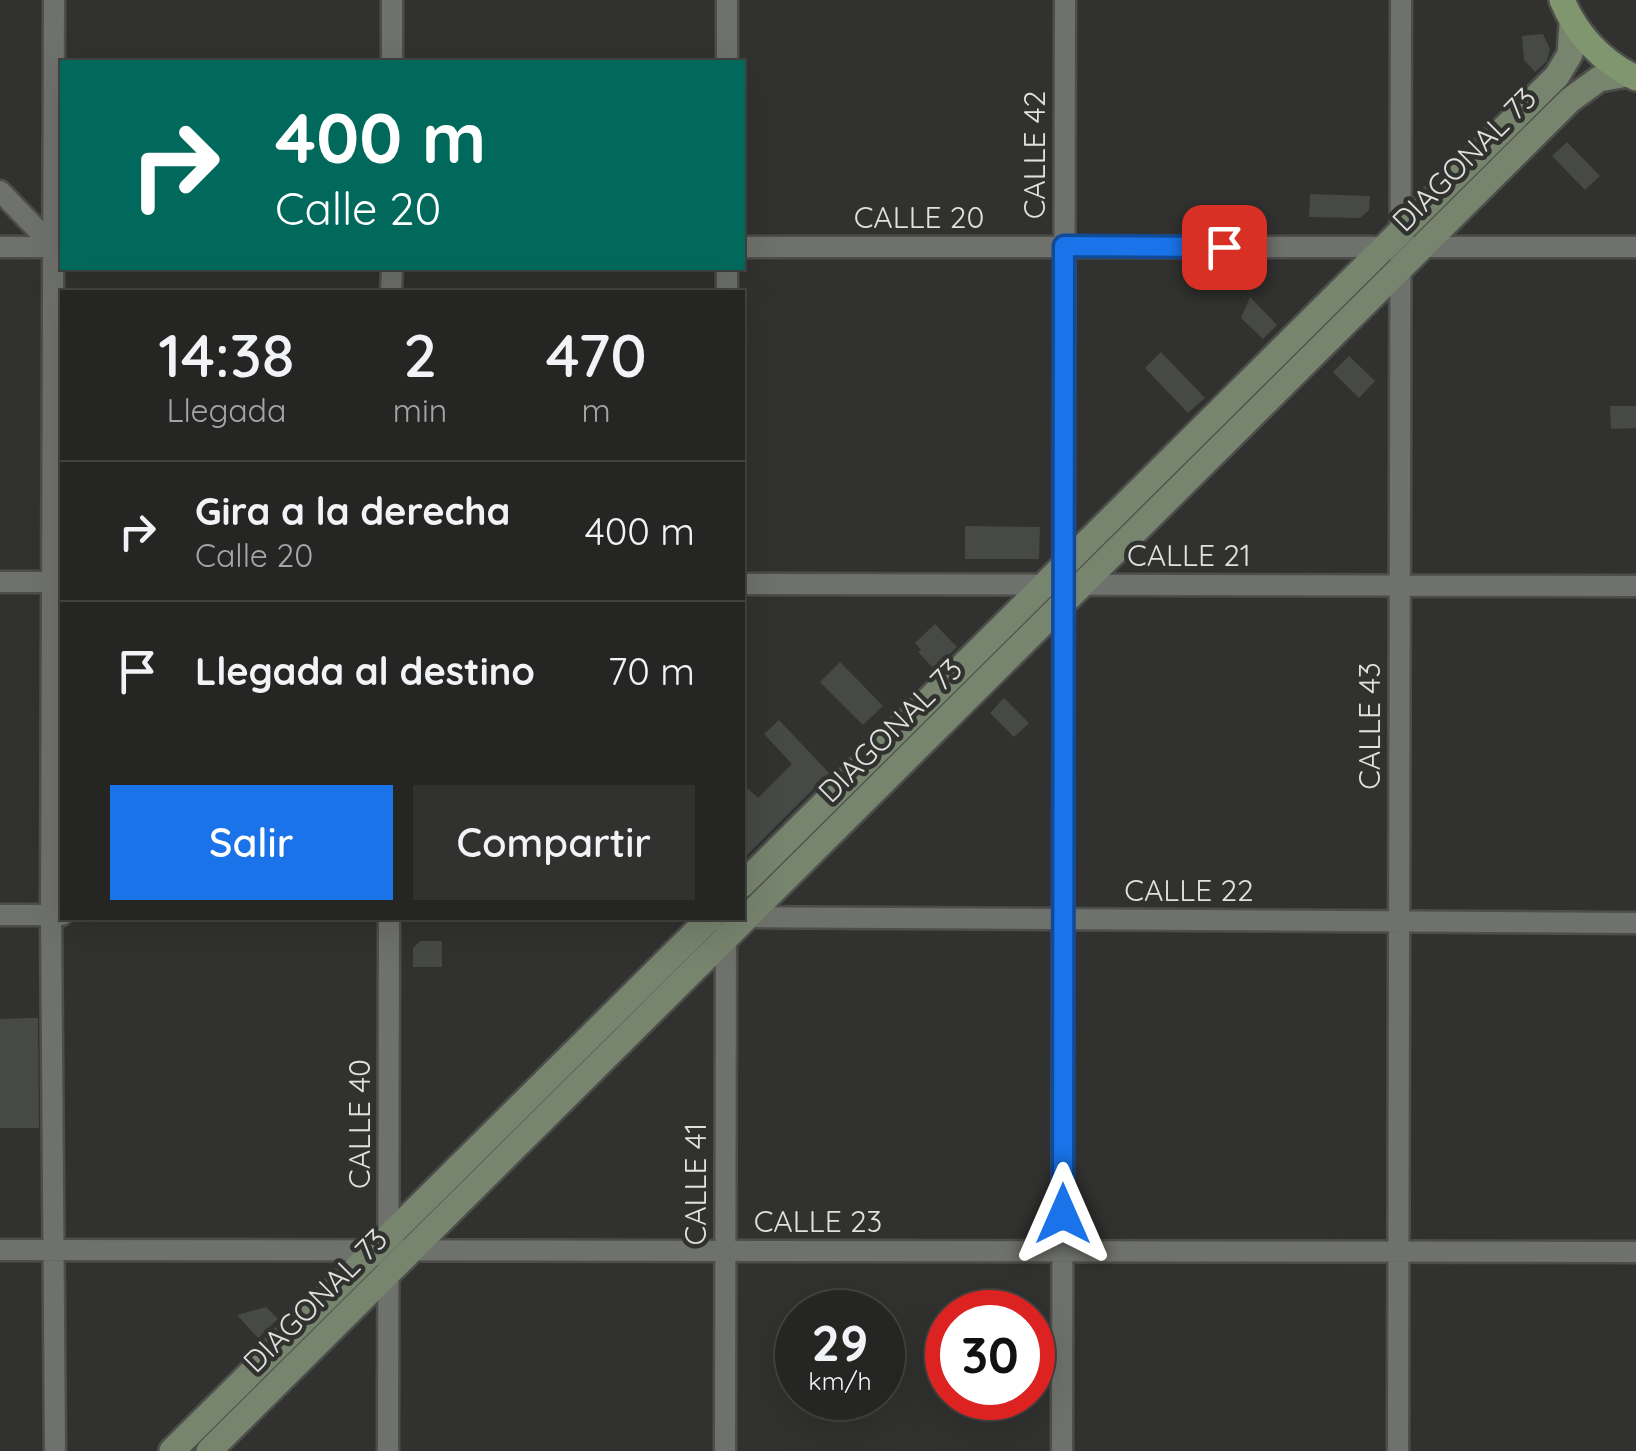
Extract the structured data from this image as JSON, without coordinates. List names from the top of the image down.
{
  "streets": {
    "main road": ["DIAGONAL 73"],
    "street": [
      "CALLE 42",
      "CALLE 20",
      "CALLE 21",
      "CALLE 43",
      "CALLE 22",
      "CALLE 40",
      "CALLE 41",
      "CALLE 23"
    ]
  },
  "crossings": [
    ["CALLE 42", "DIAGONAL 73"],
    ["CALLE 42", "CALLE 20"],
    ["CALLE 42", "CALLE 21"],
    ["CALLE 42", "CALLE 22"],
    ["CALLE 42", "CALLE 23"],
    ["DIAGONAL 73", "CALLE 20"],
    ["DIAGONAL 73", "CALLE 21"],
    ["DIAGONAL 73", "CALLE 43"],
    ["DIAGONAL 73", "CALLE 22"],
    ["DIAGONAL 73", "CALLE 40"],
    ["DIAGONAL 73", "CALLE 41"],
    ["DIAGONAL 73", "CALLE 23"],
    ["CALLE 20", "CALLE 43"],
    ["CALLE 21", "CALLE 43"],
    ["CALLE 43", "CALLE 22"],
    ["CALLE 43", "CALLE 23"],
    ["CALLE 22", "CALLE 41"],
    ["CALLE 40", "CALLE 23"],
    ["CALLE 41", "CALLE 23"]
  ],
  "page": {
    "turn": ["400 m", "Calle 20"],
    "eta": [
      "14:38",
      "Llegada",
      "2",
      "min",
      "470",
      "m"
    ],
    "list": [
      {
        "name": "Gira a la derecha",
        "note": "Calle 20",
        "value": "400 m"
      },
      {
        "name": "Llegada al destino",
        "value": "70 m"
      }
    ],
    "buttons": ["Salir", "Compartir"],
    "speed": "29 km/h",
    "limit": "30"
  }
}
